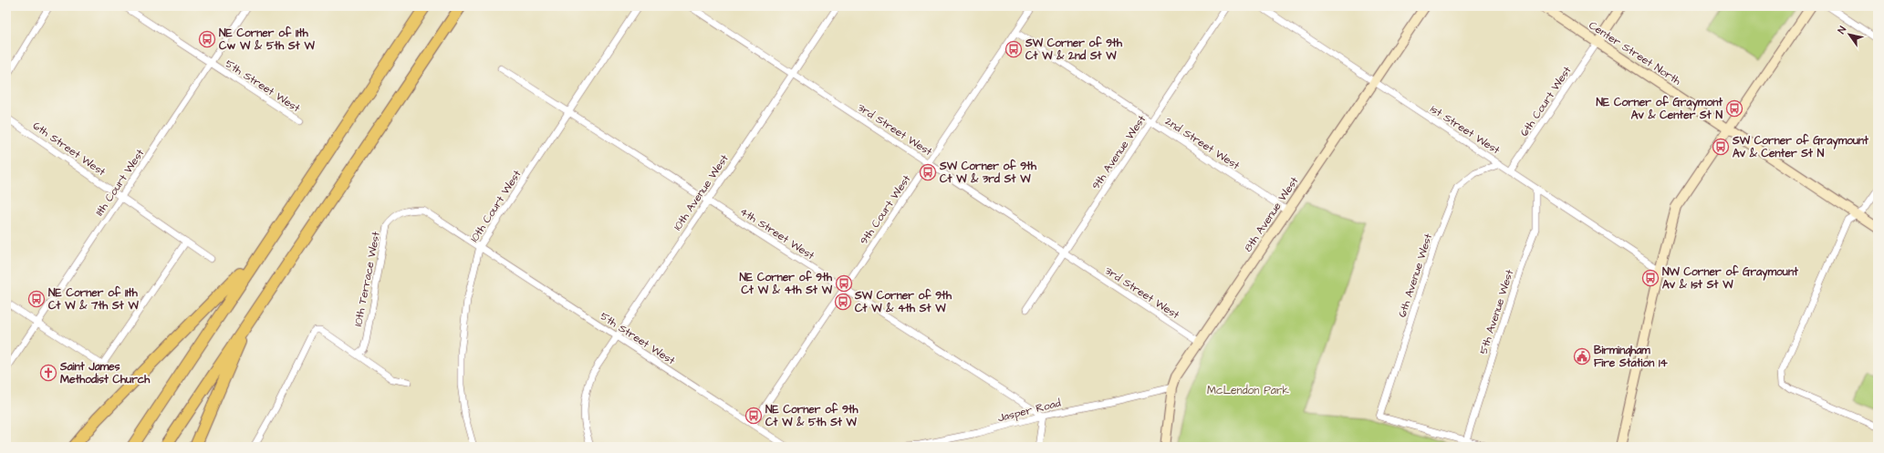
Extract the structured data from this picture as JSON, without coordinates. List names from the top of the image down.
{
  "streets": {
    "main road": ["Center Street North", "8th Avenue West"],
    "street": [
      "5th Street West",
      "6th Court West",
      "3rd Street West",
      "1st Street West",
      "2nd Street West",
      "6th Street West",
      "9th Avenue West",
      "11th Court West",
      "10th Avenue West",
      "10th Court West",
      "9th Court West",
      "4th Street West",
      "6th Avenue West",
      "10th Terrace West",
      "5th Avenue West",
      "Jasper Road"
    ]
  },
  "crossings": [
    ["Center Street North", "6th Court West"],
    ["5th Street West", "11th Court West"],
    ["5th Street West", "10th Avenue West"],
    ["5th Street West", "10th Court West"],
    ["5th Street West", "9th Court West"],
    ["5th Street West", "10th Terrace West"],
    ["6th Court West", "1st Street West"],
    ["3rd Street West", "9th Avenue West"],
    ["3rd Street West", "10th Avenue West"],
    ["3rd Street West", "9th Court West"],
    ["3rd Street West", "8th Avenue West"],
    ["1st Street West", "8th Avenue West"],
    ["1st Street West", "6th Avenue West"],
    ["1st Street West", "5th Avenue West"],
    ["2nd Street West", "9th Avenue West"],
    ["2nd Street West", "9th Court West"],
    ["2nd Street West", "8th Avenue West"],
    ["6th Street West", "11th Court West"],
    ["10th Avenue West", "4th Street West"],
    ["10th Court West", "4th Street West"],
    ["10th Court West", "10th Terrace West"],
    ["9th Court West", "4th Street West"],
    ["8th Avenue West", "Jasper Road"],
    ["4th Street West", "Jasper Road"],
    ["6th Avenue West", "5th Avenue West"]
  ],
  "parks": ["McLendon Park"],
  "places": {
    "bus stop": [
      "NE Corner of 11th Cw W & 5th St W",
      "SW Corner of 9th Ct W & 2nd St W",
      "NE Corner of Graymont Av & Center St N",
      "SW Corner of Graymount Av & Center St N",
      "SW Corner of 9th Ct W & 3rd St W",
      "NW Corner of Graymount Av & 1st St W",
      "NE Corner of 9th Ct W & 4th St W",
      "NE Corner of 11th Ct W & 7th St W",
      "SW Corner of 9th Ct W & 4th St W",
      "NE Corner of 9th Ct W & 5th St W"
    ],
    "public building": ["Birmingham Fire Station 14"],
    "church": ["Saint James Methodist Church"]
  },
  "north": "top left"
}
